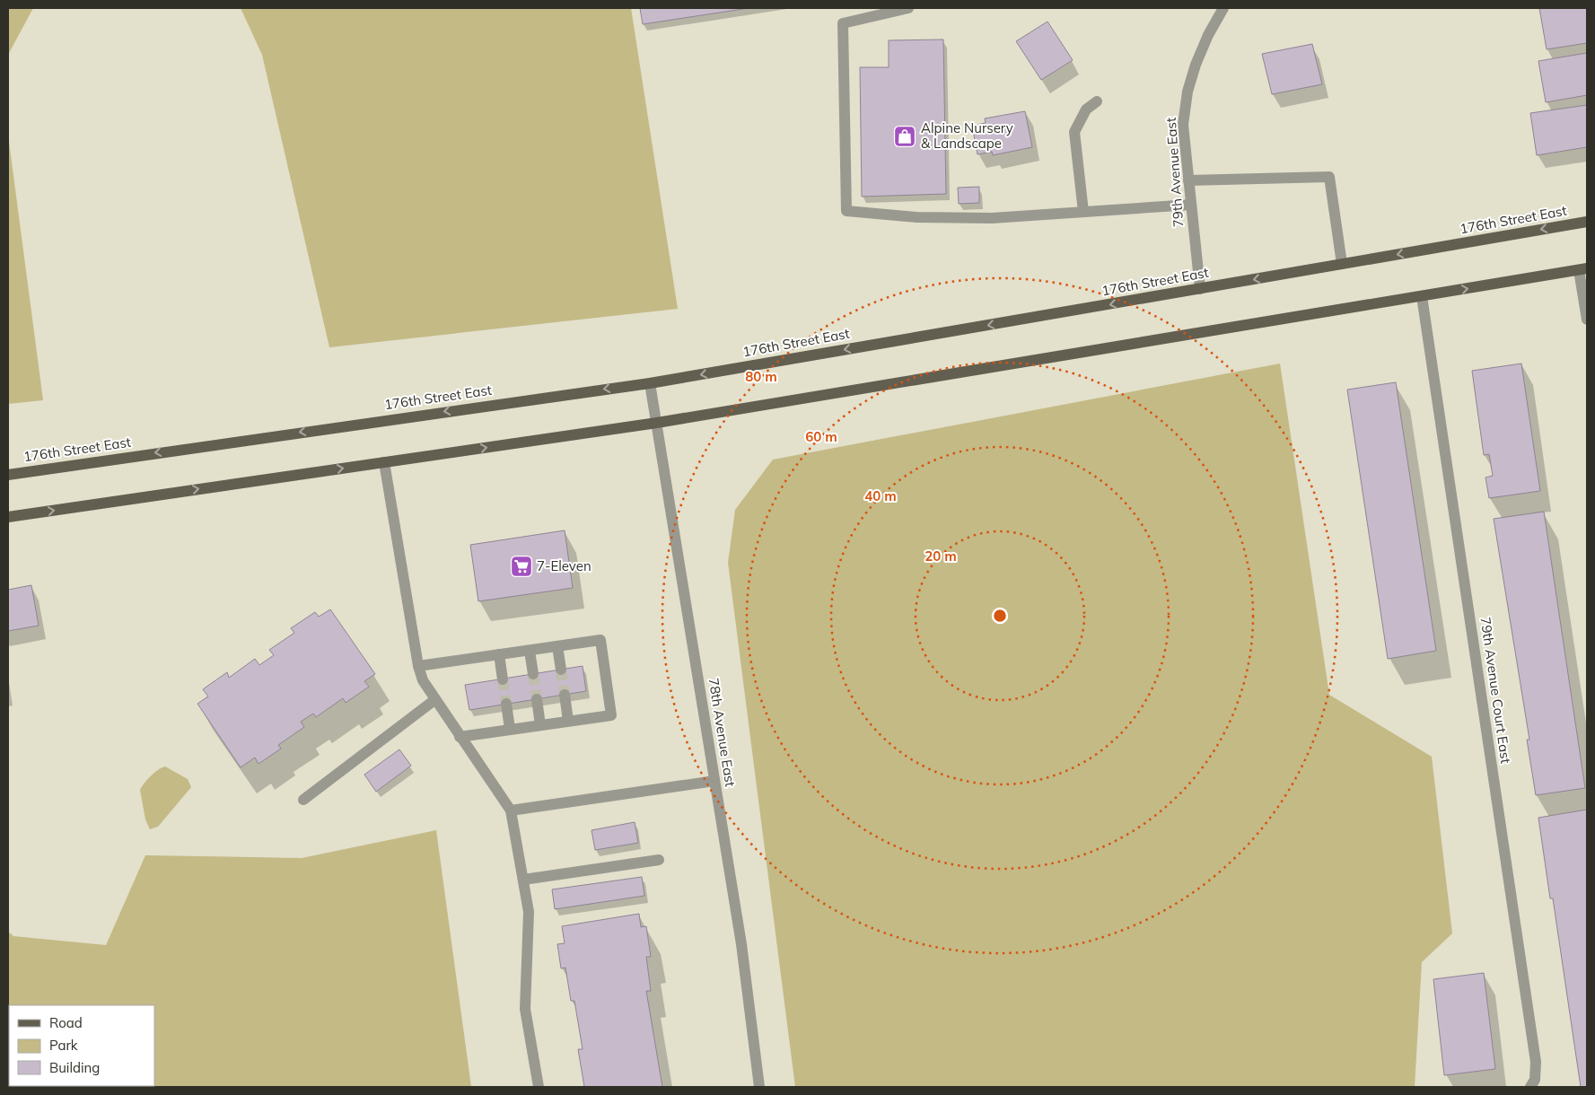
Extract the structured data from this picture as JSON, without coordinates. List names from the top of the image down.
{
  "streets": {
    "main road": ["176th Street East"],
    "street": ["79th Avenue East", "79th Avenue Court East", "78th Avenue East"]
  },
  "crossings": [
    ["79th Avenue East", "176th Street East"],
    ["176th Street East", "78th Avenue East"]
  ],
  "places": {
    "shop": ["Alpine Nursery & Landscape"],
    "supermarket": ["7-Eleven"]
  },
  "legend": ["Road", "Park", "Building"],
  "rings": [
    "80 m",
    "60 m",
    "40 m",
    "20 m"
  ]
}
